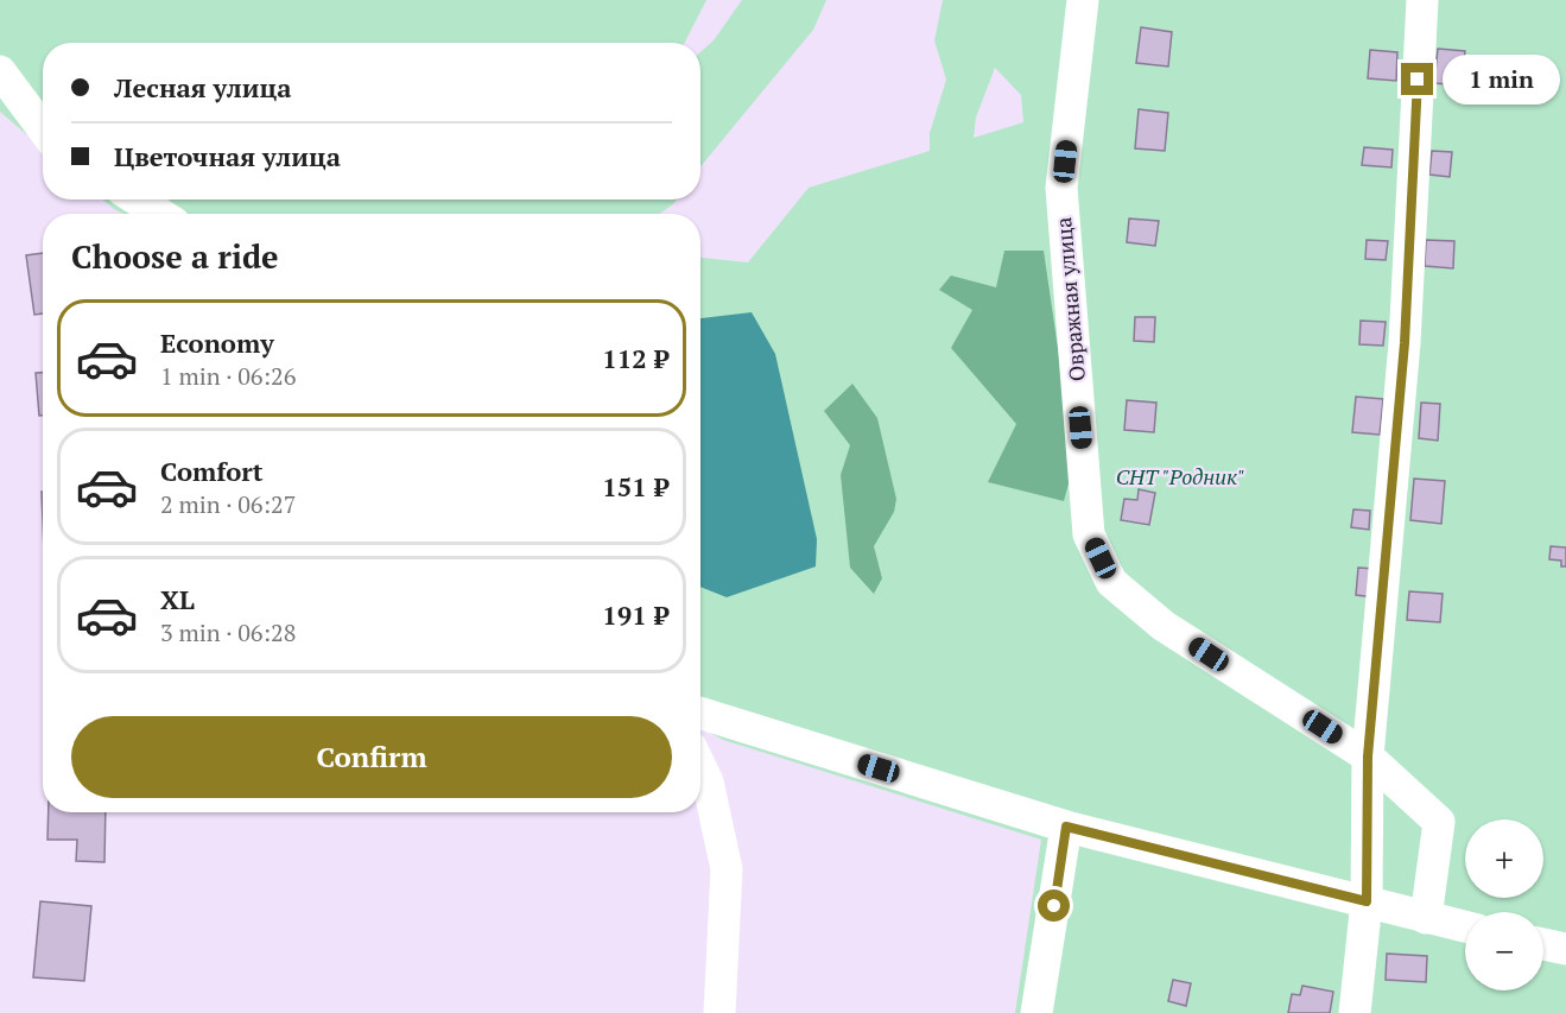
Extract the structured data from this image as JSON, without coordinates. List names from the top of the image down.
{
  "streets": {
    "street": ["Овражная улица"]
  },
  "parks": ["СНТ \"Родник\""],
  "page": {
    "banner": ["Лесная улица", "Цветочная улица"],
    "bubble": "1 min",
    "heading": "Choose a ride",
    "list": [
      {
        "name": "Economy",
        "note": "1 min · 06:26",
        "value": "112 ₽"
      },
      {
        "name": "Comfort",
        "note": "2 min · 06:27",
        "value": "151 ₽"
      },
      {
        "name": "XL",
        "note": "3 min · 06:28",
        "value": "191 ₽"
      }
    ],
    "buttons": "Confirm",
    "map_buttons": ["+", "−"]
  }
}
